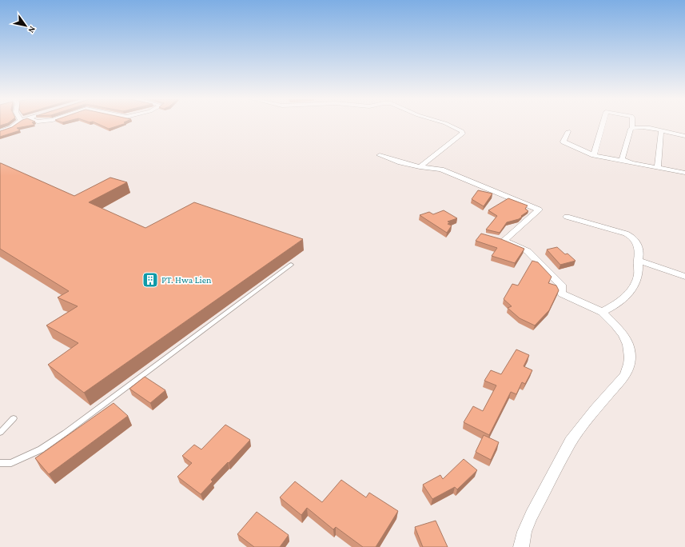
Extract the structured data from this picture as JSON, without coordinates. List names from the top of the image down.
{
  "places": {
    "building": ["PT. Hwa Lien"]
  },
  "north": "bottom right"
}
